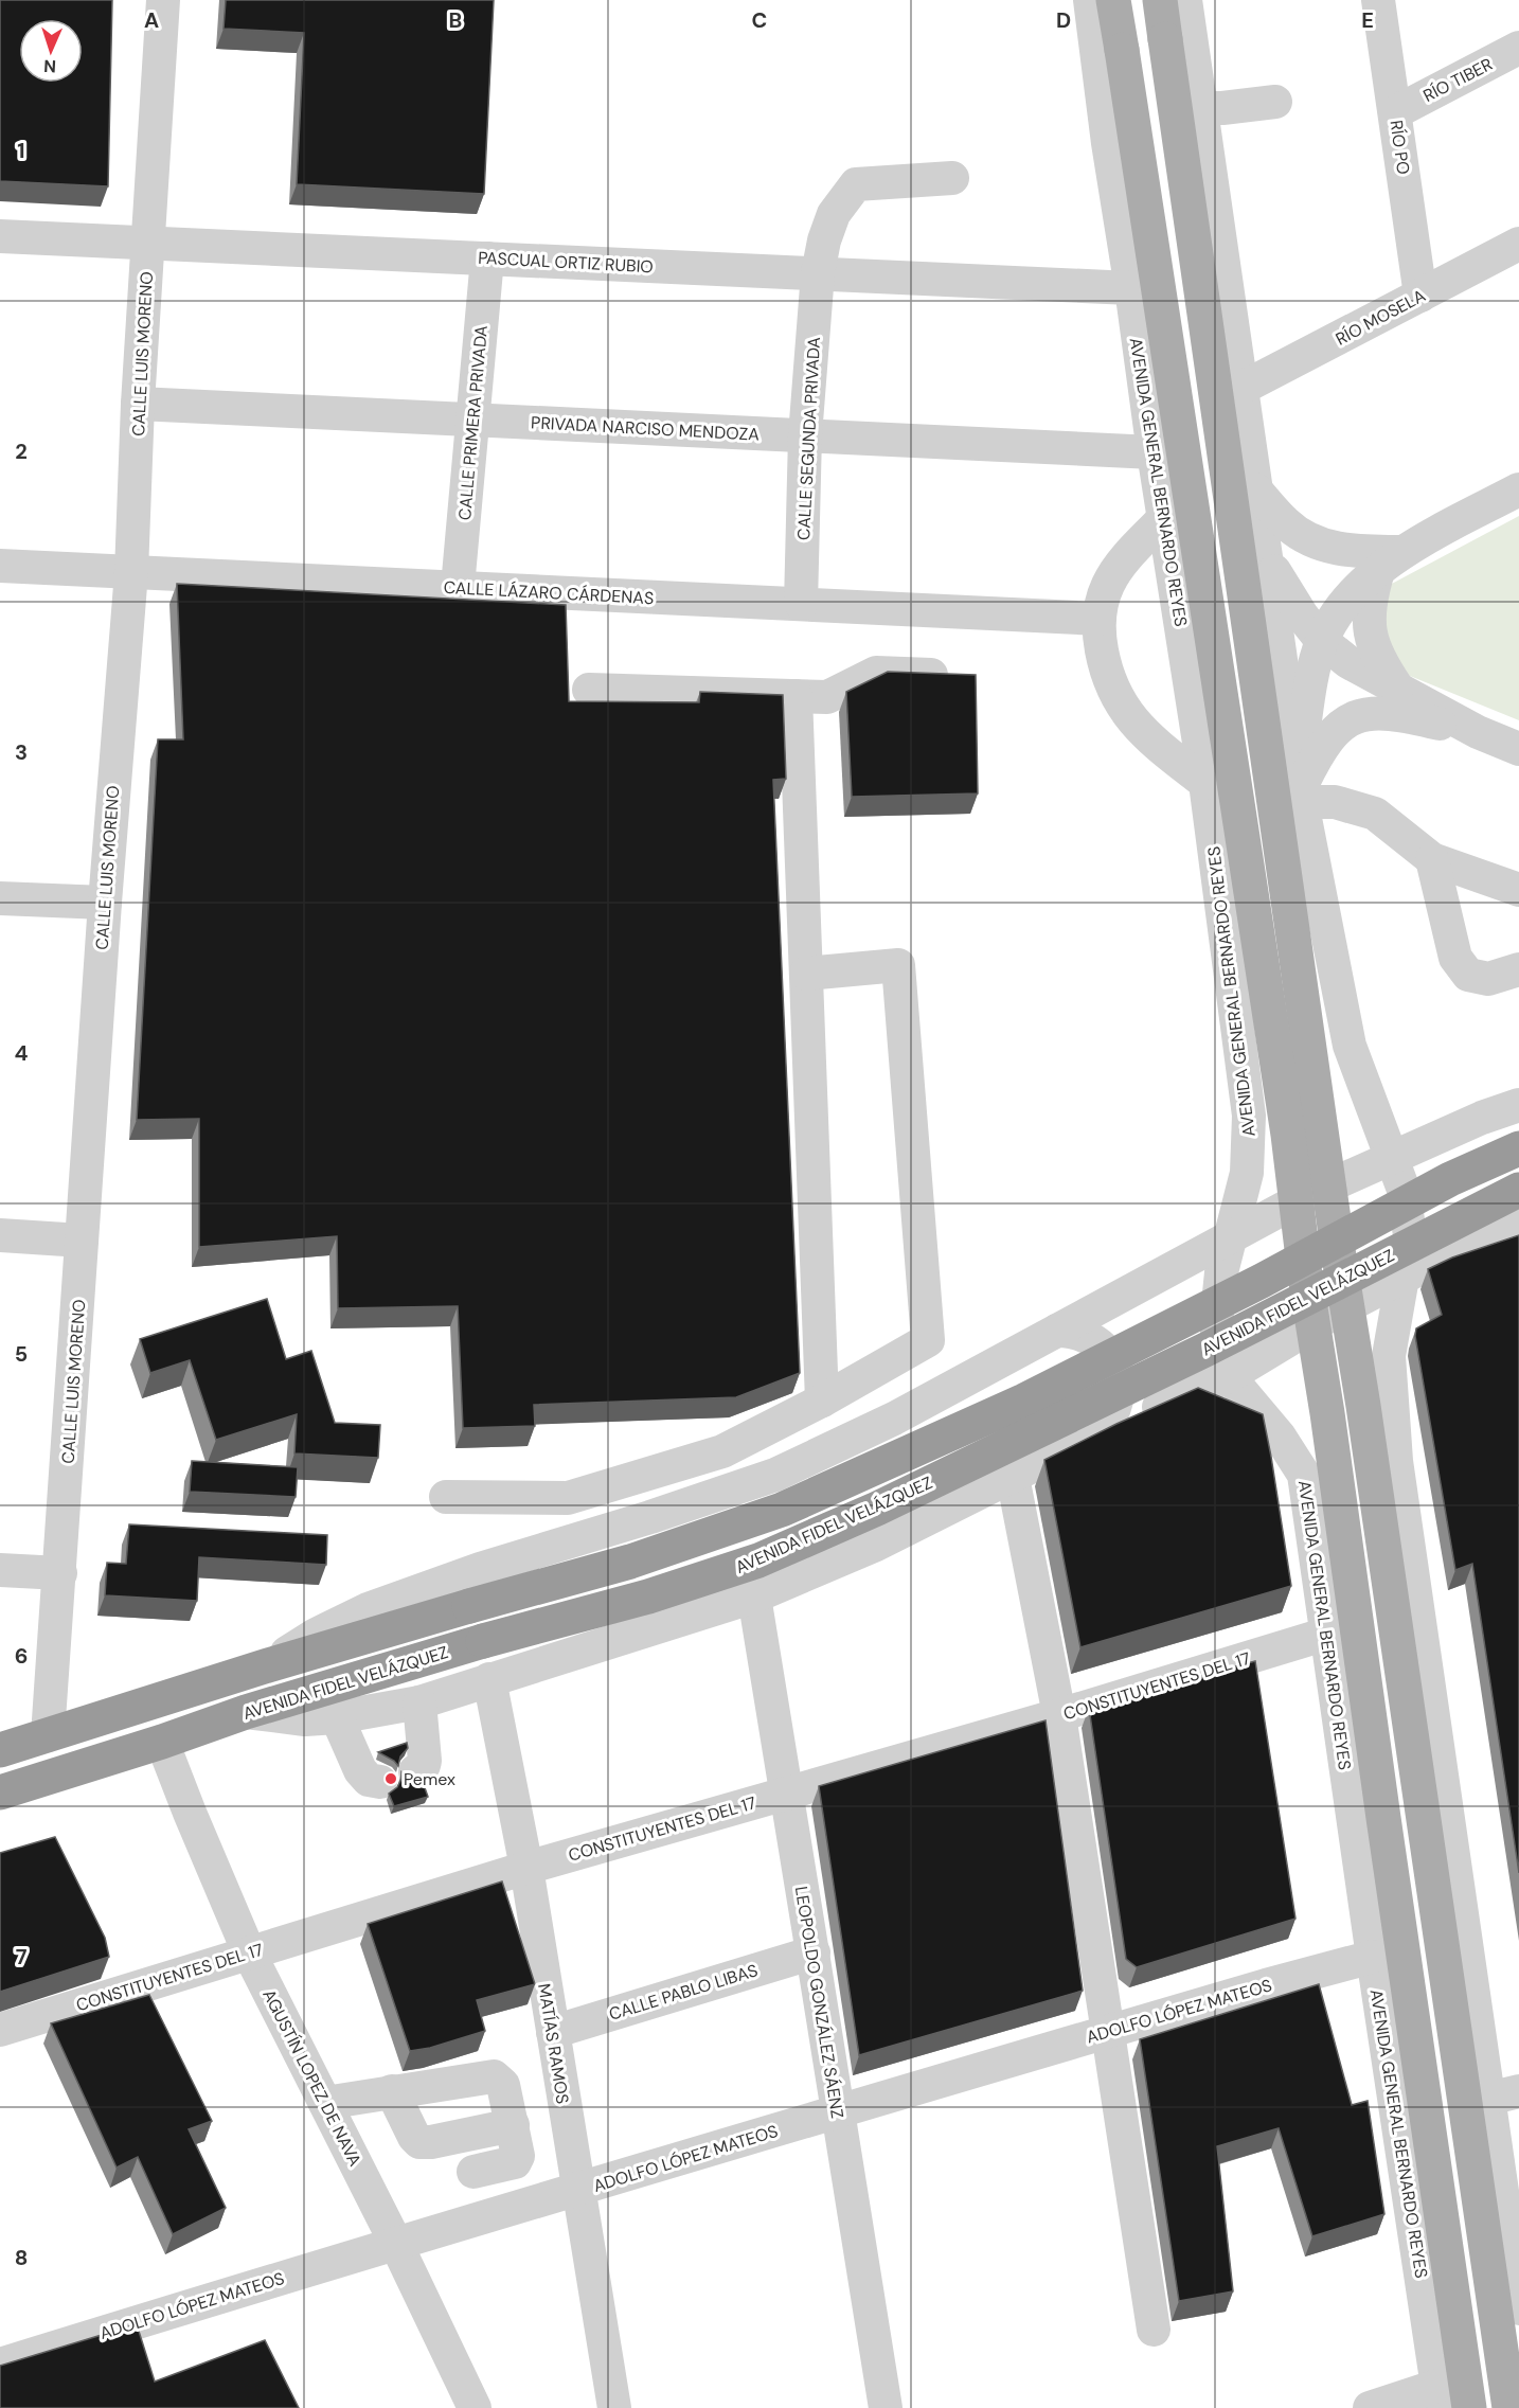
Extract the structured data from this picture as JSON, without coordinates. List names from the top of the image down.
{
  "streets": {
    "highway": ["AVENIDA FIDEL VELÁZQUEZ"],
    "main road": ["AVENIDA GENERAL BERNARDO REYES"],
    "street": [
      "RÍO TIBER",
      "RÍO PO",
      "PASCUAL ORTIZ RUBIO",
      "RÍO MOSELA",
      "CALLE LUIS MORENO",
      "CALLE PRIMERA PRIVADA",
      "PRIVADA NARCISO MENDOZA",
      "CALLE SEGUNDA PRIVADA",
      "CALLE LÁZARO CÁRDENAS",
      "CONSTITUYENTES DEL 17",
      "CALLE PABLO LIBAS",
      "LEOPOLDO GONZÁLEZ SÁENZ",
      "ADOLFO LÓPEZ MATEOS",
      "MATÍAS RAMOS",
      "AGUSTÍN LOPEZ DE NAVA"
    ]
  },
  "crossings": [
    ["RÍO TIBER", "RÍO PO"],
    ["RÍO PO", "RÍO MOSELA"],
    ["PASCUAL ORTIZ RUBIO", "CALLE LUIS MORENO"],
    ["PASCUAL ORTIZ RUBIO", "CALLE PRIMERA PRIVADA"],
    ["PASCUAL ORTIZ RUBIO", "CALLE SEGUNDA PRIVADA"],
    ["PASCUAL ORTIZ RUBIO", "AVENIDA GENERAL BERNARDO REYES"],
    ["CALLE LUIS MORENO", "PRIVADA NARCISO MENDOZA"],
    ["CALLE LUIS MORENO", "CALLE LÁZARO CÁRDENAS"],
    ["CALLE LUIS MORENO", "AVENIDA FIDEL VELÁZQUEZ"],
    ["CALLE PRIMERA PRIVADA", "PRIVADA NARCISO MENDOZA"],
    ["CALLE PRIMERA PRIVADA", "CALLE LÁZARO CÁRDENAS"],
    ["PRIVADA NARCISO MENDOZA", "CALLE SEGUNDA PRIVADA"],
    ["PRIVADA NARCISO MENDOZA", "AVENIDA GENERAL BERNARDO REYES"],
    ["CALLE SEGUNDA PRIVADA", "CALLE LÁZARO CÁRDENAS"],
    ["AVENIDA GENERAL BERNARDO REYES", "CONSTITUYENTES DEL 17"],
    ["AVENIDA GENERAL BERNARDO REYES", "ADOLFO LÓPEZ MATEOS"],
    ["AVENIDA FIDEL VELÁZQUEZ", "AGUSTÍN LOPEZ DE NAVA"],
    ["CONSTITUYENTES DEL 17", "LEOPOLDO GONZÁLEZ SÁENZ"],
    ["CONSTITUYENTES DEL 17", "MATÍAS RAMOS"],
    ["CONSTITUYENTES DEL 17", "AGUSTÍN LOPEZ DE NAVA"],
    ["CALLE PABLO LIBAS", "LEOPOLDO GONZÁLEZ SÁENZ"],
    ["CALLE PABLO LIBAS", "MATÍAS RAMOS"],
    ["LEOPOLDO GONZÁLEZ SÁENZ", "ADOLFO LÓPEZ MATEOS"],
    ["ADOLFO LÓPEZ MATEOS", "MATÍAS RAMOS"],
    ["ADOLFO LÓPEZ MATEOS", "AGUSTÍN LOPEZ DE NAVA"]
  ],
  "places": ["Pemex"],
  "north": "bottom",
  "grid": {
    "columns": [
      "A",
      "B",
      "C",
      "D",
      "E"
    ],
    "rows": [
      "1",
      "2",
      "3",
      "4",
      "5",
      "6",
      "7",
      "8"
    ]
  }
}
